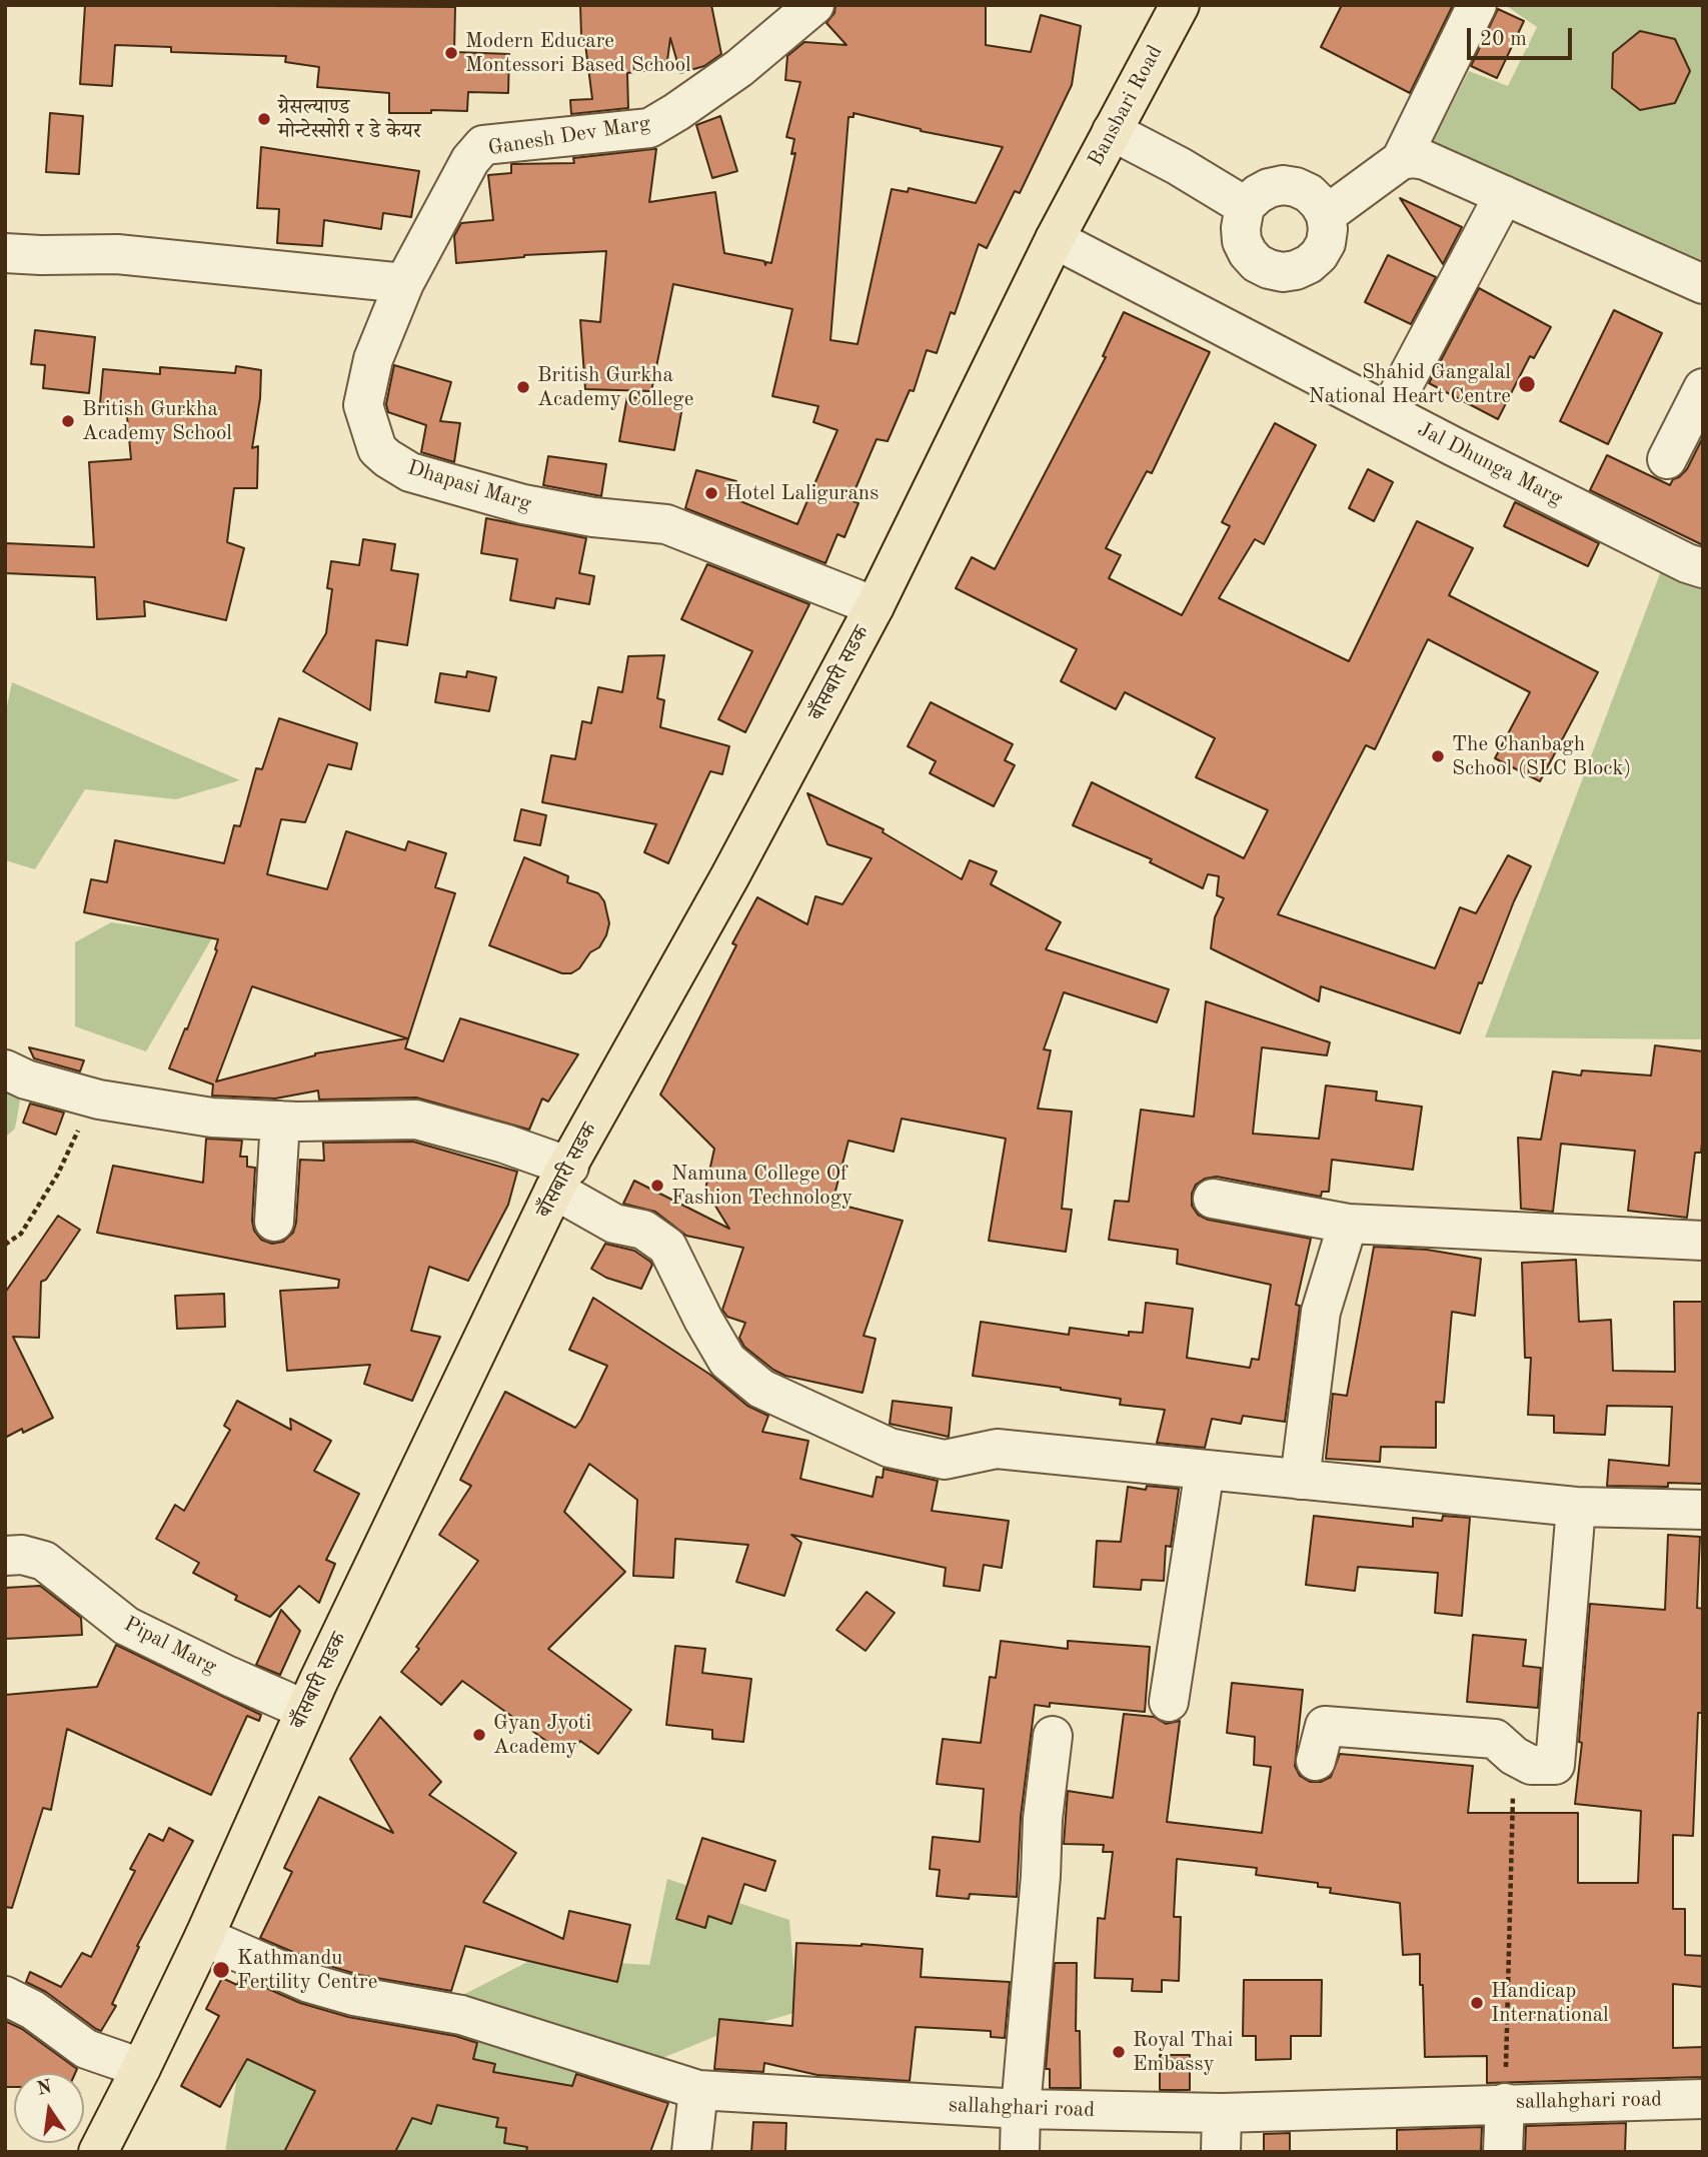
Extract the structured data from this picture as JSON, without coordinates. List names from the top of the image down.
{
  "streets": {
    "main road": ["Bansbari Road", "बाँसबारी सडक"],
    "street": [
      "Ganesh Dev Marg",
      "Jal Dhunga Marg",
      "Dhapasi Marg",
      "Pipal Marg",
      "sallahghari road"
    ]
  },
  "crossings": [
    ["Bansbari Road", "Jal Dhunga Marg"],
    ["Bansbari Road", "बाँसबारी सडक"],
    ["Ganesh Dev Marg", "Dhapasi Marg"],
    ["Jal Dhunga Marg", "बाँसबारी सडक"],
    ["Dhapasi Marg", "बाँसबारी सडक"],
    ["बाँसबारी सडक", "Pipal Marg"],
    ["बाँसबारी सडक", "sallahghari road"]
  ],
  "places": [
    "Modern Educare Montessori Based School",
    "ग्रेसल्याण्ड मोन्टेस्सोरी र डे केयर",
    "Shahid Gangalal National Heart Centre",
    "British Gurkha Academy College",
    "British Gurkha Academy School",
    "Hotel Laligurans",
    "The Chanbagh School (SLC Block)",
    "Namuna College Of Fashion Technology",
    "Gyan Jyoti Academy",
    "Kathmandu Fertility Centre",
    "Handicap International",
    "Royal Thai Embassy"
  ],
  "scale_bar": "20 m",
  "north": "top"
}
